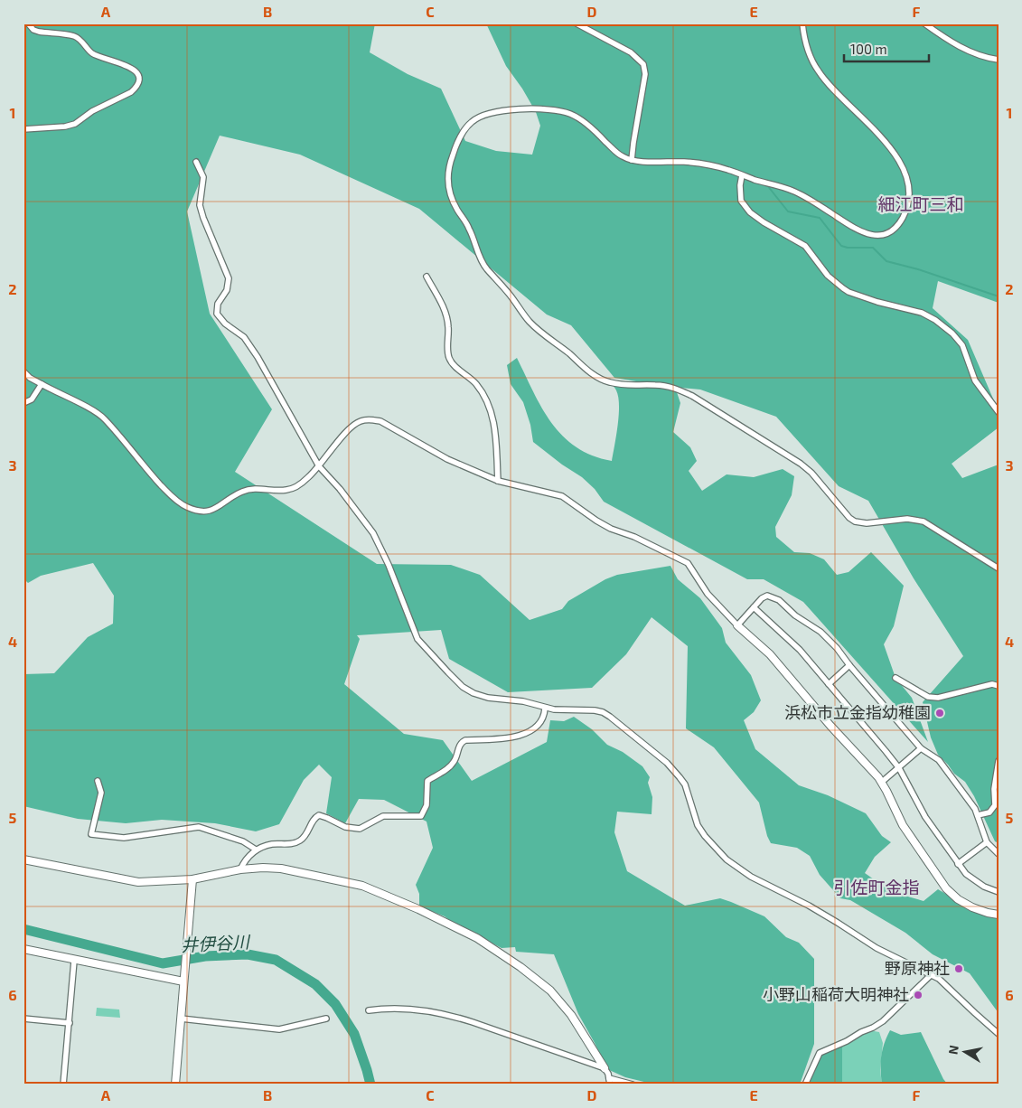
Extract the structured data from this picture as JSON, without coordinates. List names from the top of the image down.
{
  "districts": ["細江町三和", "引佐町金指"],
  "water": ["井伊谷川"],
  "places": ["浜松市立金指幼稚園", "野原神社", "小野山稲荷大明神社"],
  "scale_bar": "100 m",
  "north": "left",
  "grid": {
    "columns": [
      "A",
      "B",
      "C",
      "D",
      "E",
      "F"
    ],
    "rows": [
      "1",
      "2",
      "3",
      "4",
      "5",
      "6"
    ]
  }
}
